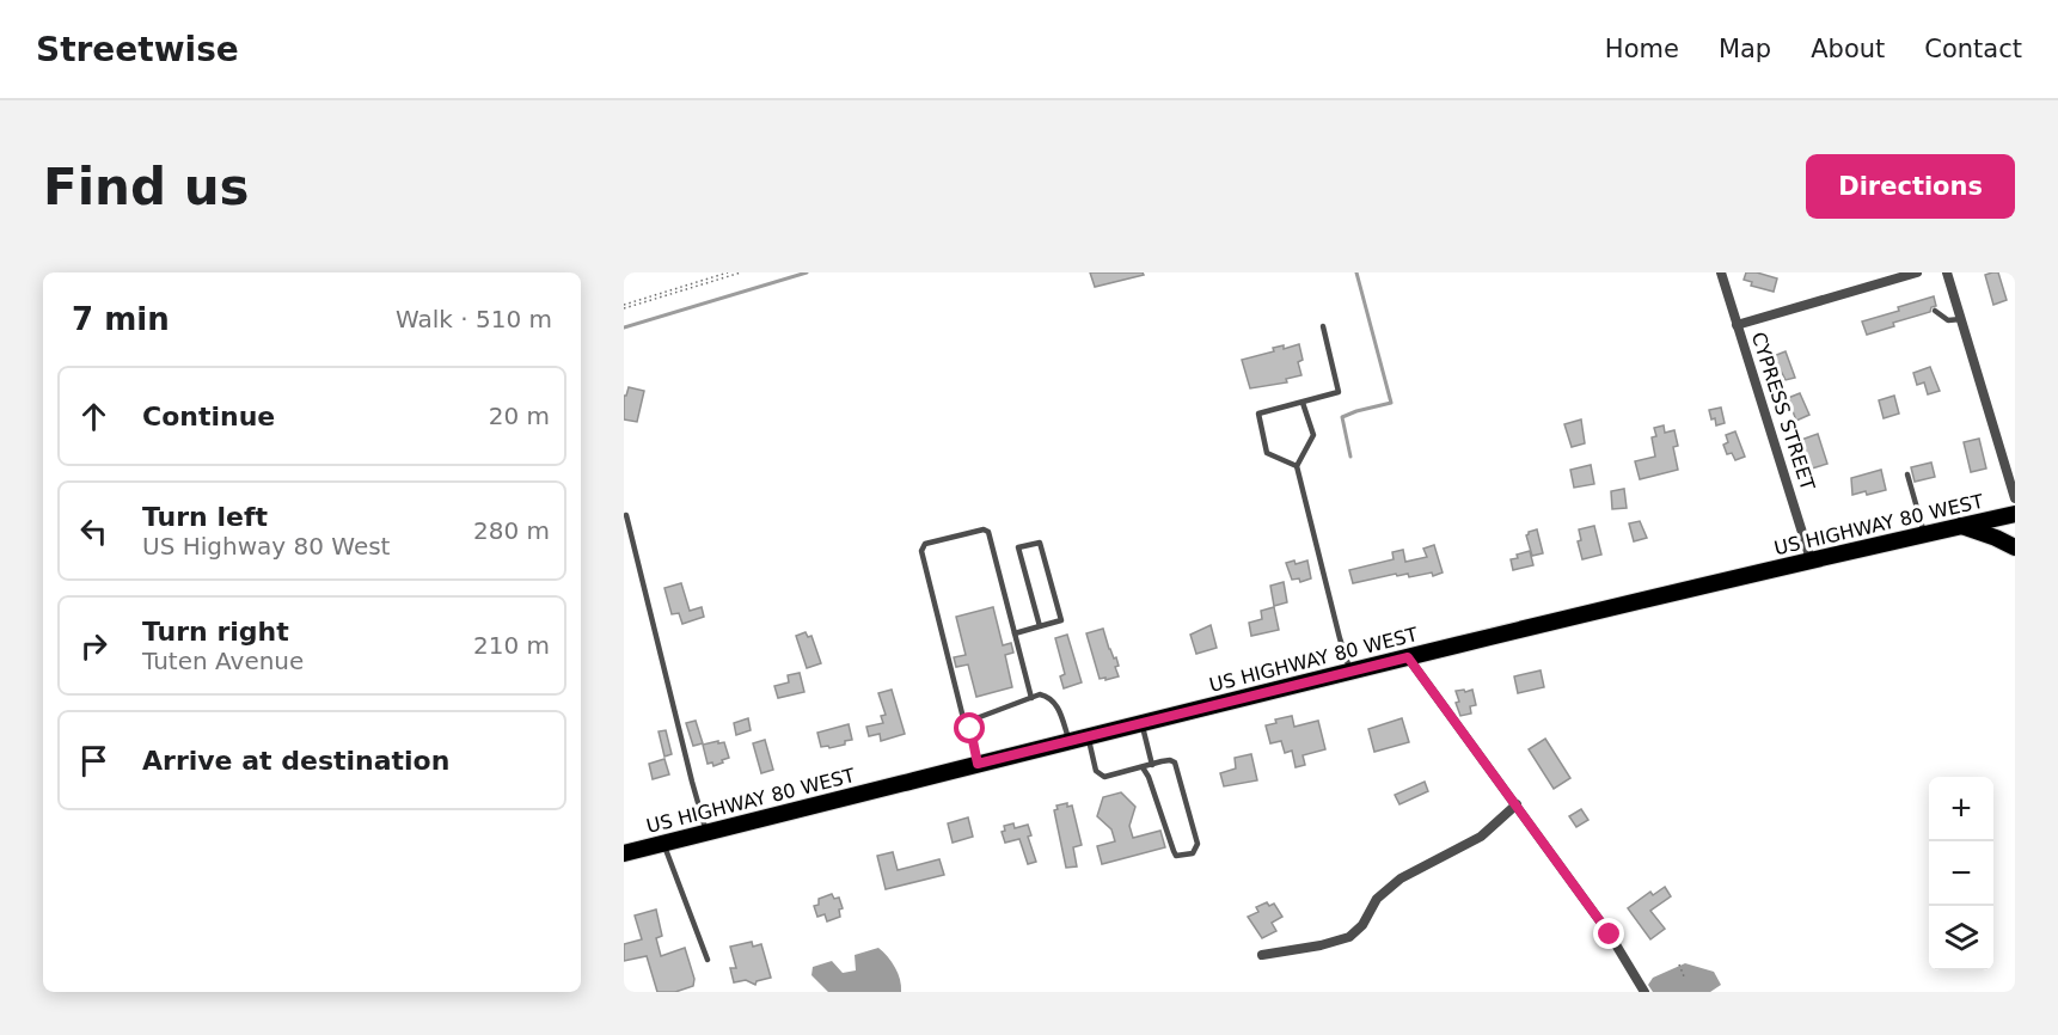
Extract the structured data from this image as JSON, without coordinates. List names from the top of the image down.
{
  "streets": {
    "main road": ["US HIGHWAY 80 WEST"],
    "street": ["CYPRESS STREET"]
  },
  "crossings": [
    ["CYPRESS STREET", "US HIGHWAY 80 WEST"]
  ],
  "page": {
    "header": "Streetwise",
    "nav": [
      "Home",
      "Map",
      "About",
      "Contact"
    ],
    "buttons": "Directions",
    "title": "Find us",
    "heading": ["7 min", "Walk · 510 m"],
    "list": [
      ["Continue", "20 m"],
      ["Turn left", "US Highway 80 West", "280 m"],
      ["Turn right", "Tuten Avenue", "210 m"],
      "Arrive at destination"
    ],
    "map_buttons": ["+", "−"]
  }
}
